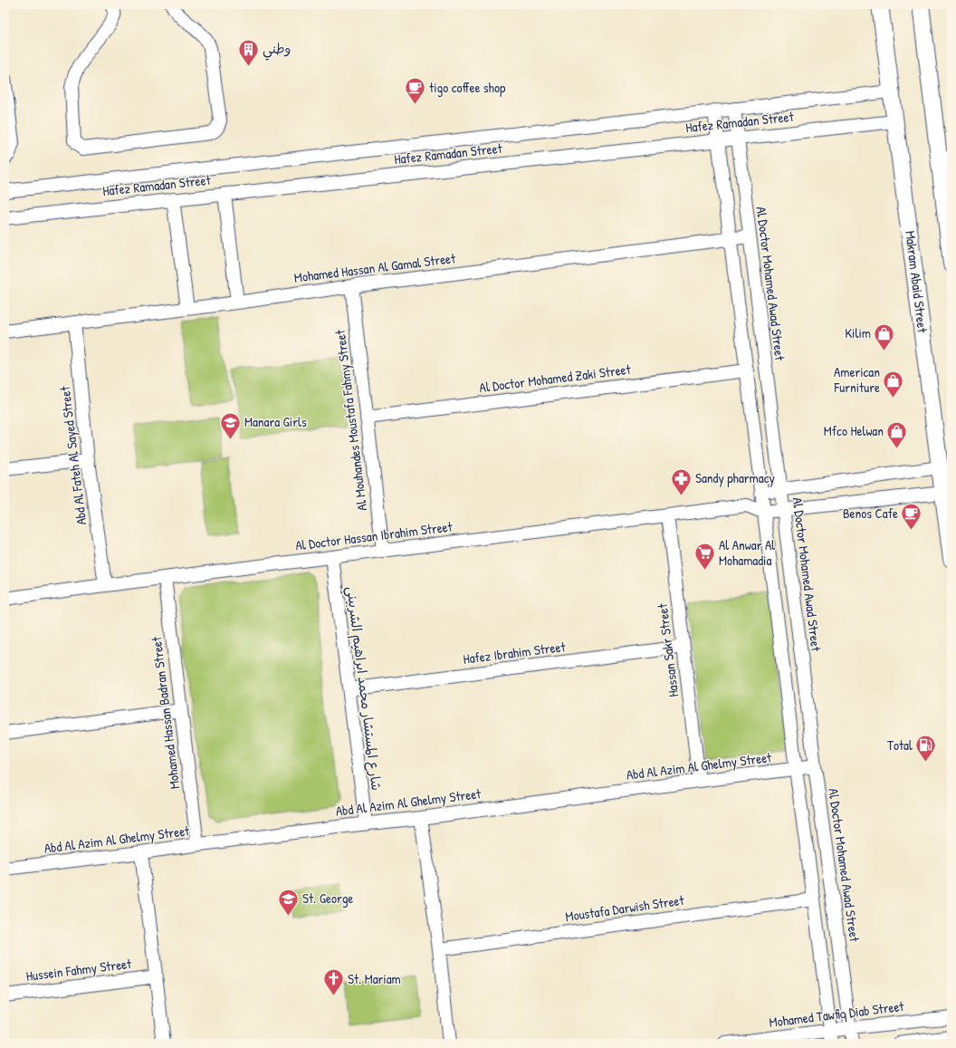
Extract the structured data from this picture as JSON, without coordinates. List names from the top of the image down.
{
  "streets": {
    "street": [
      "Hafez Ramadan Street",
      "Mohamed Hassan Al Gamal Street",
      "Makram Abaid Street",
      "Al Doctor Mohamed Awad Street",
      "Al Doctor Mohamed Zaki Street",
      "Al Mouhandes Moustafa Fahmy Street",
      "Abd Al Fateh Al Sayed Street",
      "Al Doctor Hassan Ibrahim Street",
      "Hassan Sakr Street",
      "Hafez Ibrahim Street",
      "شارع المستشار محمد ابراهيم الشربيني",
      "Mohamed Hassan Badran Street",
      "Abd Al Azim Al Ghelmy Street",
      "Moustafa Darwish Street",
      "Hussein Fahmy Street",
      "Mohamed Tawfiq Diab Street"
    ]
  },
  "crossings": [
    ["Hafez Ramadan Street", "Makram Abaid Street"],
    ["Hafez Ramadan Street", "Al Doctor Mohamed Awad Street"],
    ["Mohamed Hassan Al Gamal Street", "Al Doctor Mohamed Awad Street"],
    ["Mohamed Hassan Al Gamal Street", "Al Mouhandes Moustafa Fahmy Street"],
    ["Mohamed Hassan Al Gamal Street", "Abd Al Fateh Al Sayed Street"],
    ["Makram Abaid Street", "Al Doctor Hassan Ibrahim Street"],
    ["Al Doctor Mohamed Awad Street", "Al Doctor Hassan Ibrahim Street"],
    ["Al Doctor Mohamed Awad Street", "Abd Al Azim Al Ghelmy Street"],
    ["Al Doctor Mohamed Awad Street", "Mohamed Tawfiq Diab Street"],
    ["Al Doctor Mohamed Zaki Street", "Al Mouhandes Moustafa Fahmy Street"],
    ["Al Mouhandes Moustafa Fahmy Street", "Al Doctor Hassan Ibrahim Street"],
    ["Abd Al Fateh Al Sayed Street", "Al Doctor Hassan Ibrahim Street"],
    ["Al Doctor Hassan Ibrahim Street", "Hassan Sakr Street"],
    ["Al Doctor Hassan Ibrahim Street", "شارع المستشار محمد ابراهيم الشربيني"],
    ["Al Doctor Hassan Ibrahim Street", "Mohamed Hassan Badran Street"],
    ["Hassan Sakr Street", "Hafez Ibrahim Street"],
    ["Hassan Sakr Street", "Abd Al Azim Al Ghelmy Street"],
    ["Hafez Ibrahim Street", "شارع المستشار محمد ابراهيم الشربيني"],
    ["شارع المستشار محمد ابراهيم الشربيني", "Abd Al Azim Al Ghelmy Street"],
    ["Mohamed Hassan Badran Street", "Abd Al Azim Al Ghelmy Street"]
  ],
  "places": {
    "building": ["وطني"],
    "cafe": ["tigo coffee shop", "Benos Cafe"],
    "shop": ["Kilim", "American Furniture", "Mfco Helwan"],
    "school or university": ["Manara Girls", "St. George"],
    "pharmacy": ["Sandy pharmacy"],
    "supermarket": ["Al Anwar Al Mohamadia"],
    "fuel station": ["Total"],
    "church": ["St. Mariam"]
  }
}
